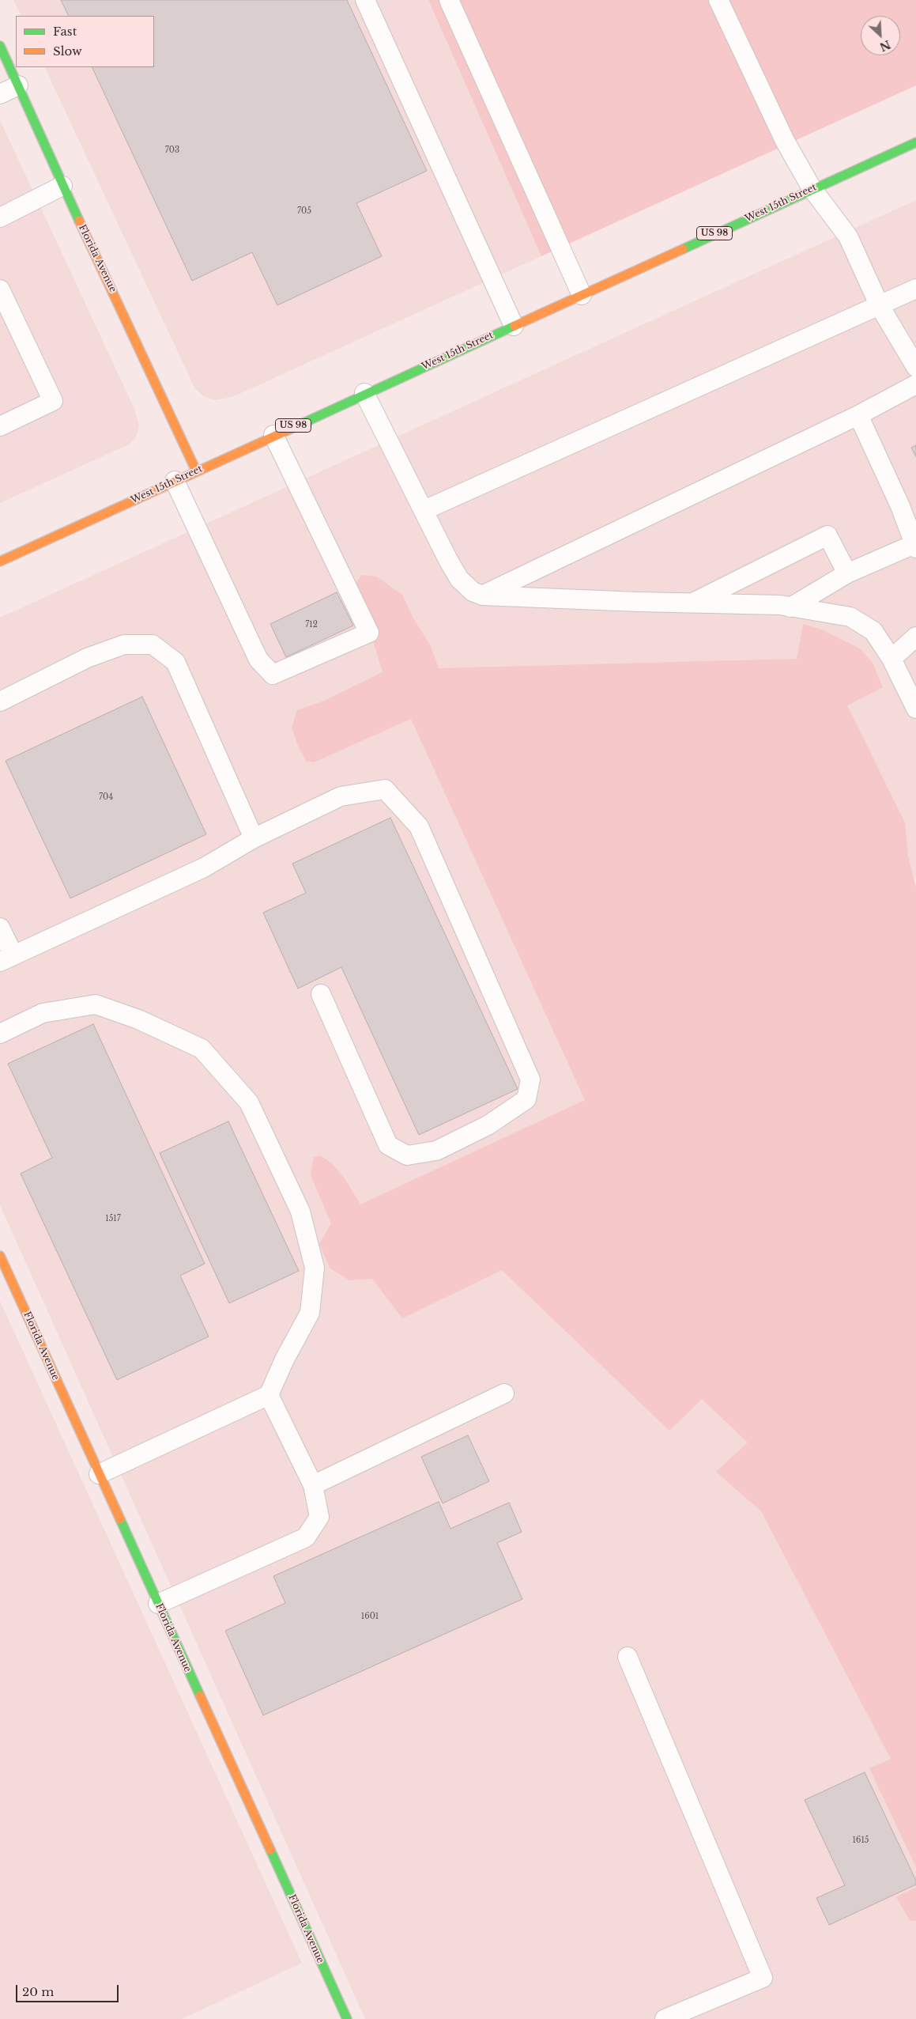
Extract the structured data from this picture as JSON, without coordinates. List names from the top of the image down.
{
  "streets": {
    "main road": ["West 15th Street", "US 98", "Florida Avenue"]
  },
  "crossings": [
    ["West 15th Street", "Florida Avenue"]
  ],
  "house_numbers": [
    "703",
    "705",
    "712",
    "704",
    "1517",
    "1601",
    "1615"
  ],
  "legend": ["Fast", "Slow"],
  "scale_bar": "20 m",
  "north": "bottom right"
}
